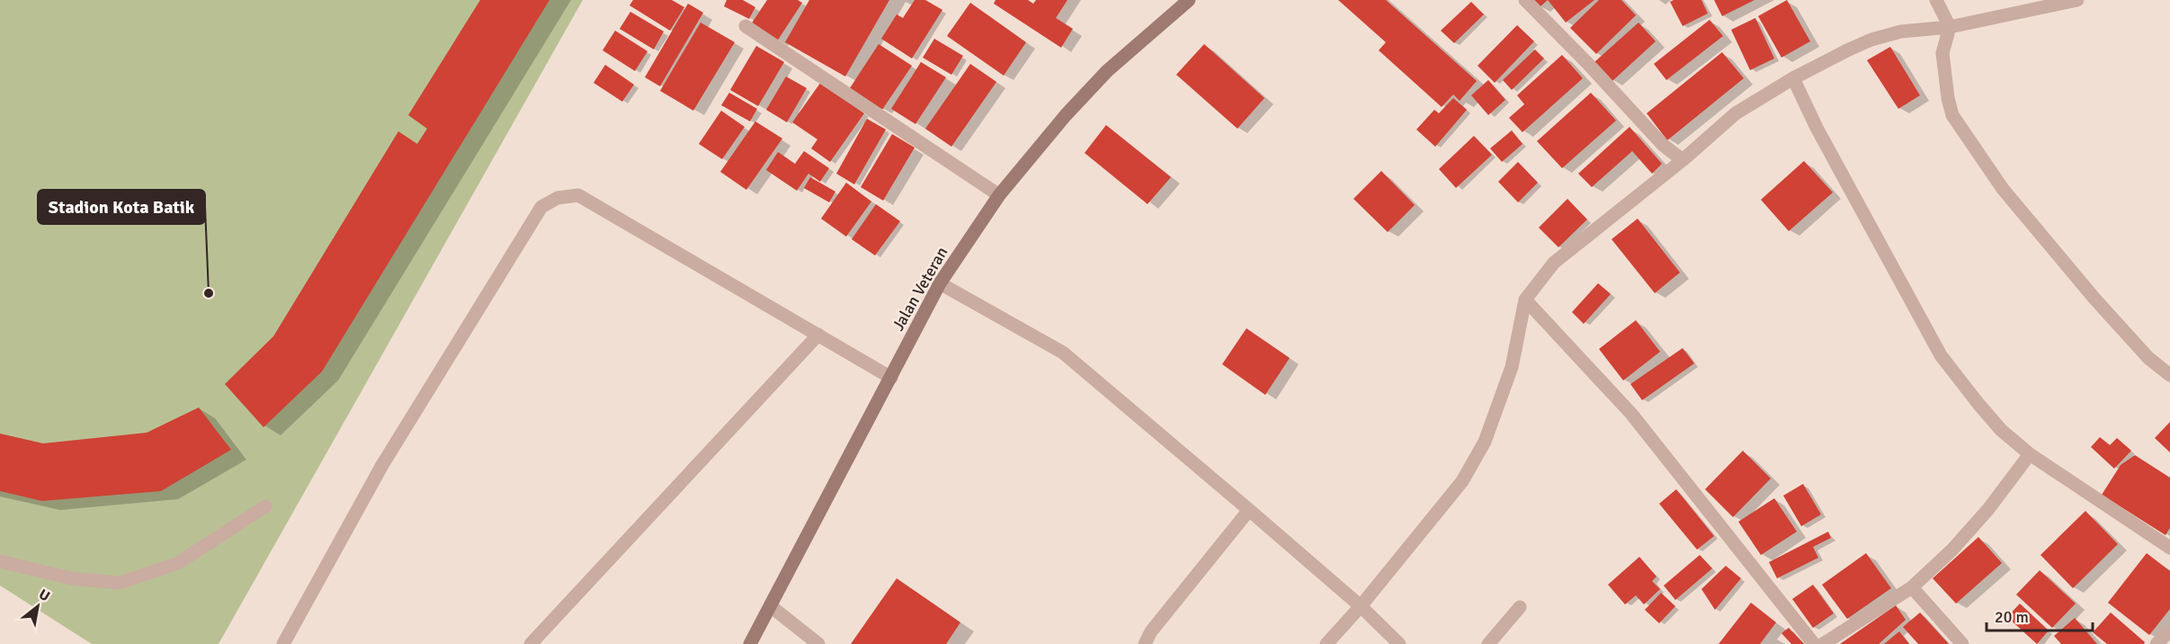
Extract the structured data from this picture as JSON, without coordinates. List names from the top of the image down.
{
  "streets": {
    "street": ["Jalan Veteran"]
  },
  "places": ["Stadion Kota Batik"],
  "scale_bar": "20 m",
  "north": "top right"
}
